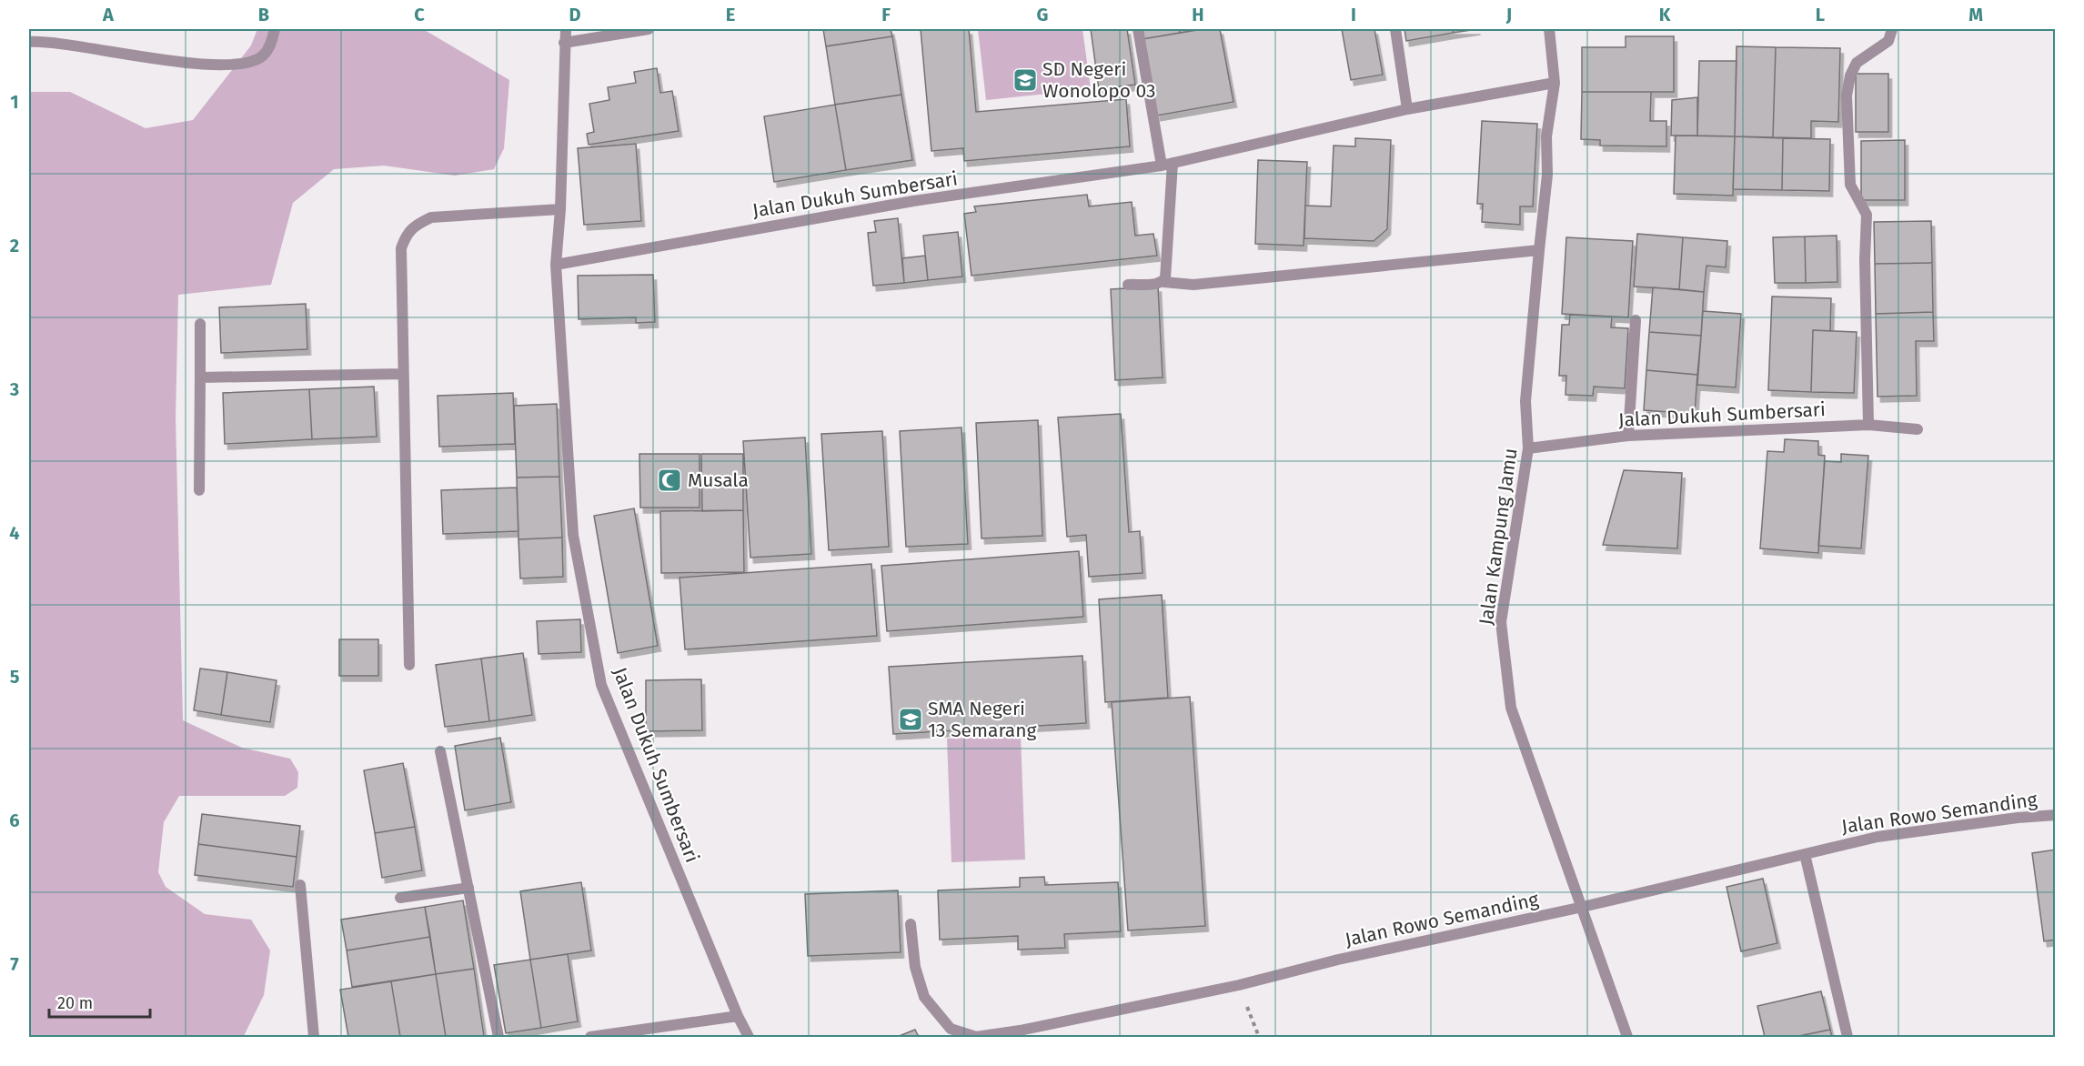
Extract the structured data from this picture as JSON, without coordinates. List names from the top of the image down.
{
  "streets": {
    "street": ["Jalan Dukuh Sumbersari", "Jalan Kampung Jamu", "Jalan Rowo Semanding"]
  },
  "crossings": [
    ["Jalan Dukuh Sumbersari", "Jalan Kampung Jamu"],
    ["Jalan Kampung Jamu", "Jalan Rowo Semanding"]
  ],
  "places": {
    "school or university": ["SD Negeri Wonolopo 03", "SMA Negeri 13 Semarang"],
    "mosque": ["Musala"]
  },
  "scale_bar": "20 m",
  "grid": {
    "columns": [
      "A",
      "B",
      "C",
      "D",
      "E",
      "F",
      "G",
      "H",
      "I",
      "J",
      "K",
      "L",
      "M"
    ],
    "rows": [
      "1",
      "2",
      "3",
      "4",
      "5",
      "6",
      "7"
    ]
  }
}
